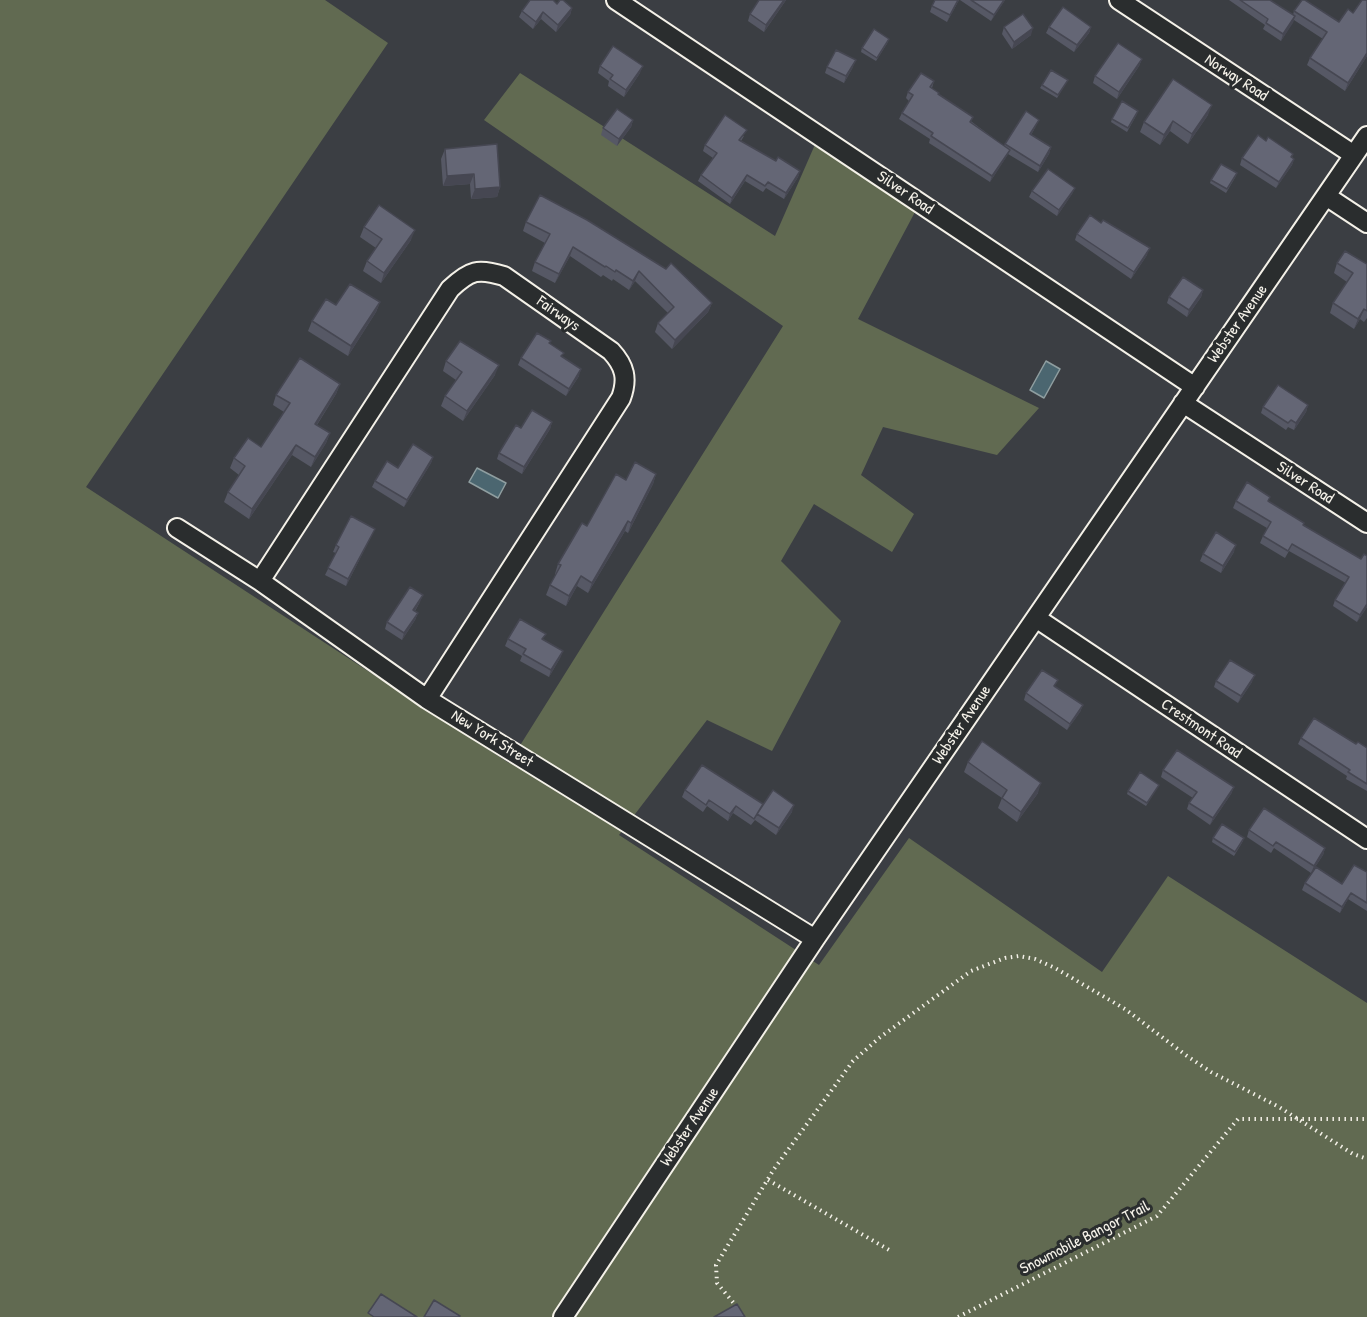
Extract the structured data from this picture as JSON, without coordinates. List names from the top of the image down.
{
  "streets": {
    "street": [
      "Norway Road",
      "Silver Road",
      "Fairways",
      "Webster Avenue",
      "Crestmont Road",
      "New York Street"
    ],
    "path": ["Snowmobile Bangor Trail"]
  },
  "crossings": [
    ["Norway Road", "Webster Avenue"],
    ["Silver Road", "Webster Avenue"],
    ["Fairways", "New York Street"],
    ["Webster Avenue", "Crestmont Road"],
    ["Webster Avenue", "New York Street"]
  ]
}
